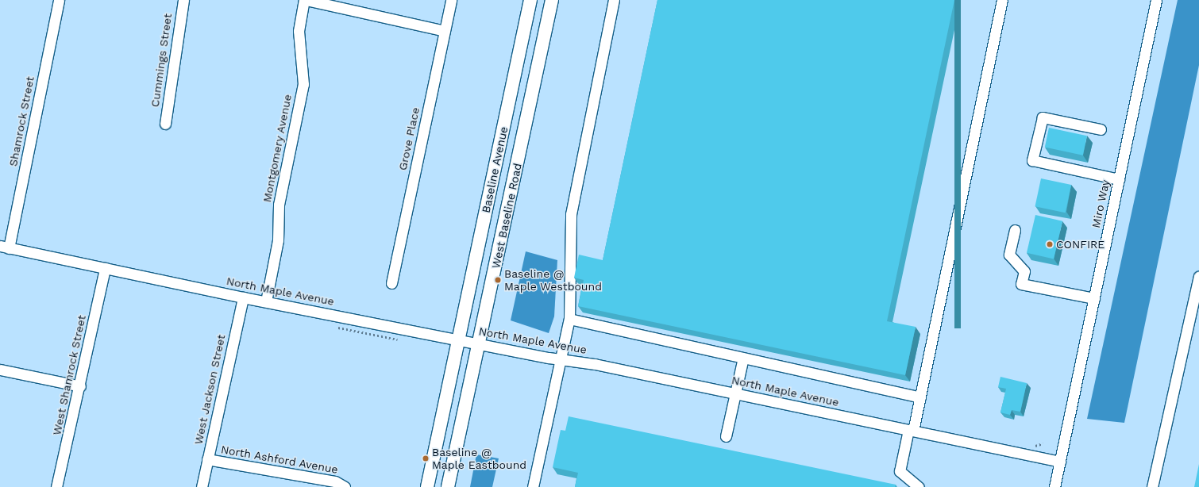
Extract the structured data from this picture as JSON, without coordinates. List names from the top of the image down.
{
  "streets": {
    "main road": ["Baseline Avenue", "West Baseline Road"],
    "street": [
      "Cummings Street",
      "Shamrock Street",
      "Grove Place",
      "Montgomery Avenue",
      "Miro Way",
      "North Maple Avenue",
      "West Shamrock Street",
      "West Jackson Street",
      "North Ashford Avenue"
    ]
  },
  "crossings": [
    ["Shamrock Street", "North Maple Avenue"],
    ["Montgomery Avenue", "North Maple Avenue"],
    ["Baseline Avenue", "North Maple Avenue"],
    ["Miro Way", "North Maple Avenue"],
    ["West Baseline Road", "North Maple Avenue"],
    ["North Maple Avenue", "West Shamrock Street"],
    ["North Maple Avenue", "West Jackson Street"],
    ["West Jackson Street", "North Ashford Avenue"]
  ],
  "places": ["CONFIRE", "Baseline @ Maple Westbound", "Baseline @ Maple Eastbound"]
}
